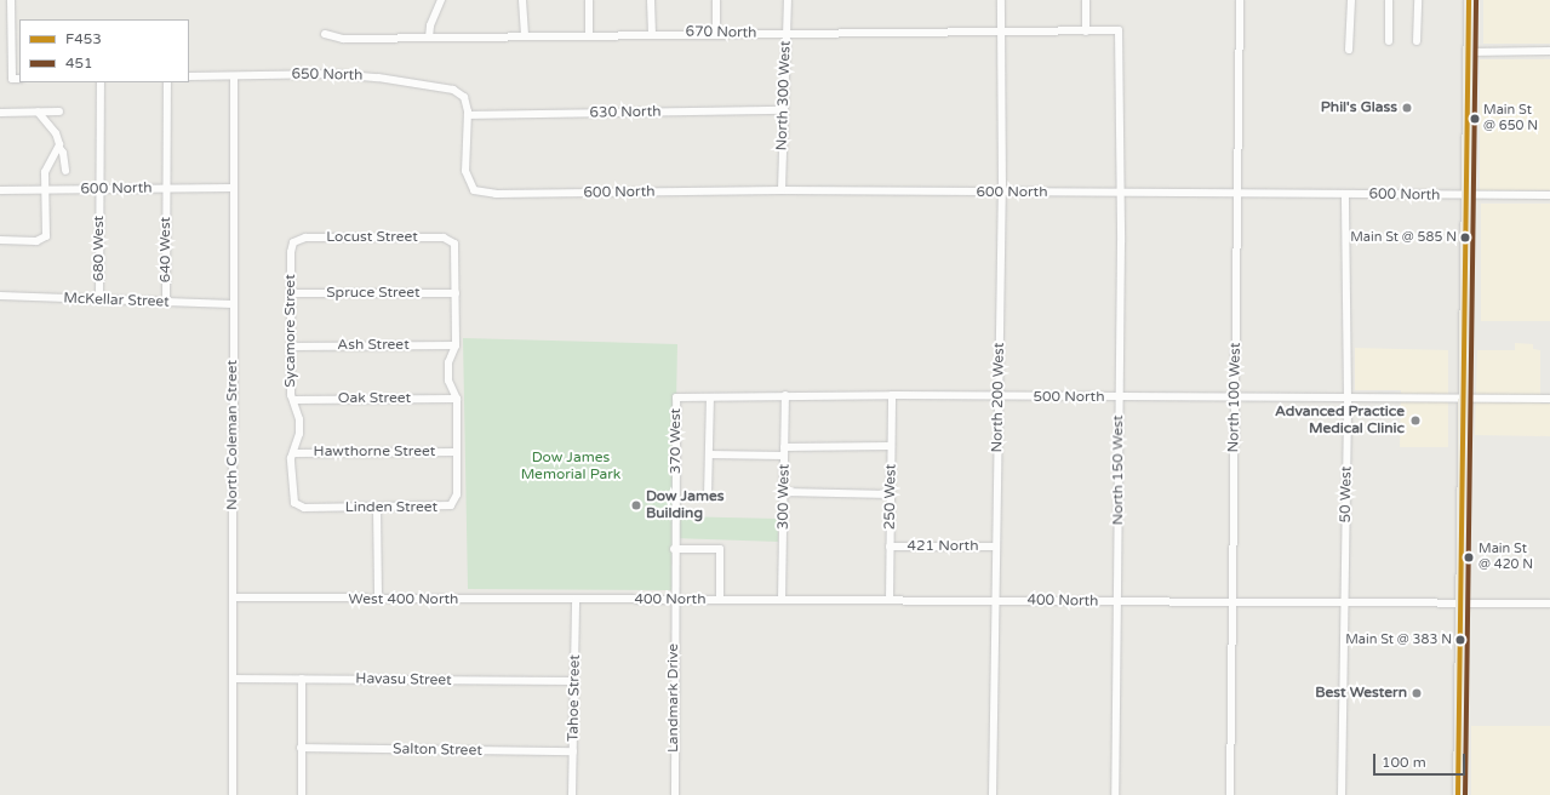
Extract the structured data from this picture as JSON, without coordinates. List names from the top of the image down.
{
  "streets": {
    "street": [
      "670 North",
      "650 North",
      "North 300 West",
      "630 North",
      "600 North",
      "Locust Street",
      "680 West",
      "640 West",
      "Spruce Street",
      "McKellar Street",
      "Sycamore Street",
      "Ash Street",
      "North 200 West",
      "500 North",
      "North 100 West",
      "Oak Street",
      "North Coleman Street",
      "370 West",
      "Hawthorne Street",
      "North 150 West",
      "50 West",
      "300 West",
      "250 West",
      "Linden Street",
      "421 North",
      "West 400 North",
      "400 North",
      "Havasu Street",
      "Tahoe Street",
      "Landmark Drive",
      "Salton Street"
    ]
  },
  "crossings": [
    ["670 North", "North 300 West"],
    ["670 North", "North 200 West"],
    ["670 North", "North 150 West"],
    ["650 North", "630 North"],
    ["650 North", "600 North"],
    ["650 North", "North Coleman Street"],
    ["North 300 West", "630 North"],
    ["North 300 West", "600 North"],
    ["630 North", "600 North"],
    ["600 North", "680 West"],
    ["600 North", "640 West"],
    ["600 North", "North 200 West"],
    ["600 North", "North 100 West"],
    ["600 North", "North Coleman Street"],
    ["600 North", "North 150 West"],
    ["600 North", "50 West"],
    ["Locust Street", "Sycamore Street"],
    ["Locust Street", "Linden Street"],
    ["680 West", "McKellar Street"],
    ["640 West", "McKellar Street"],
    ["Spruce Street", "Sycamore Street"],
    ["Spruce Street", "Linden Street"],
    ["McKellar Street", "North Coleman Street"],
    ["Sycamore Street", "Ash Street"],
    ["Sycamore Street", "Oak Street"],
    ["Sycamore Street", "Hawthorne Street"],
    ["Sycamore Street", "Linden Street"],
    ["Ash Street", "Linden Street"],
    ["North 200 West", "500 North"],
    ["North 200 West", "421 North"],
    ["North 200 West", "400 North"],
    ["500 North", "North 100 West"],
    ["500 North", "370 West"],
    ["500 North", "North 150 West"],
    ["500 North", "50 West"],
    ["500 North", "300 West"],
    ["500 North", "250 West"],
    ["North 100 West", "400 North"],
    ["Oak Street", "Linden Street"],
    ["North Coleman Street", "West 400 North"],
    ["North Coleman Street", "Havasu Street"],
    ["370 West", "400 North"],
    ["370 West", "Landmark Drive"],
    ["Hawthorne Street", "Linden Street"],
    ["North 150 West", "400 North"],
    ["50 West", "400 North"],
    ["300 West", "400 North"],
    ["250 West", "421 North"],
    ["250 West", "400 North"],
    ["West 400 North", "400 North"],
    ["West 400 North", "Tahoe Street"],
    ["400 North", "Tahoe Street"],
    ["400 North", "Landmark Drive"],
    ["Havasu Street", "Tahoe Street"],
    ["Tahoe Street", "Salton Street"]
  ],
  "parks": ["Dow James Memorial Park"],
  "places": [
    "Phil's Glass",
    "Main St @ 650 N",
    "Main St @ 585 N",
    "Advanced Practice Medical Clinic",
    "Dow James Building",
    "Main St @ 420 N",
    "Main St @ 383 N",
    "Best Western"
  ],
  "lines": ["transit line F453", "transit line 451"],
  "legend": ["F453", "451"],
  "scale_bar": "100 m"
}
